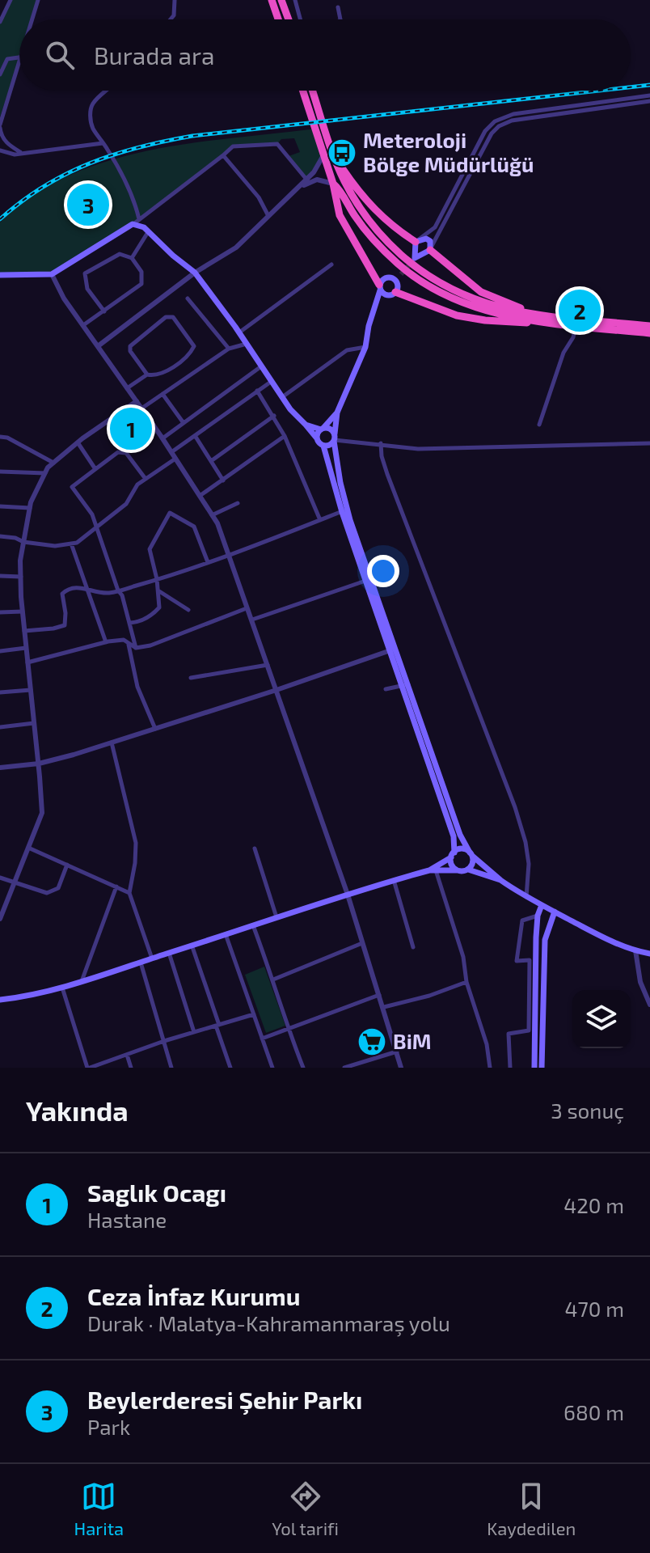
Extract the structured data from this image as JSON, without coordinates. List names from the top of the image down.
{
  "places": {
    "bus stop": ["Meteroloji Bölge Müdürlüğü"],
    "supermarket": ["BiM"]
  },
  "page": {
    "search": "Burada ara",
    "pins": ["3", "2", "1"],
    "heading": ["Yakında", "3 sonuç"],
    "list": [
      {
        "mark": "1",
        "name": "Saglık Ocagı",
        "note": "Hastane",
        "value": "420 m"
      },
      {
        "mark": "2",
        "name": "Ceza İnfaz Kurumu",
        "note": "Durak · Malatya-Kahramanmaraş yolu",
        "value": "470 m"
      },
      {
        "mark": "3",
        "name": "Beylerderesi Şehir Parkı",
        "note": "Park",
        "value": "680 m"
      }
    ],
    "nav": ["Harita", "Yol tarifi", "Kaydedilen"]
  }
}
